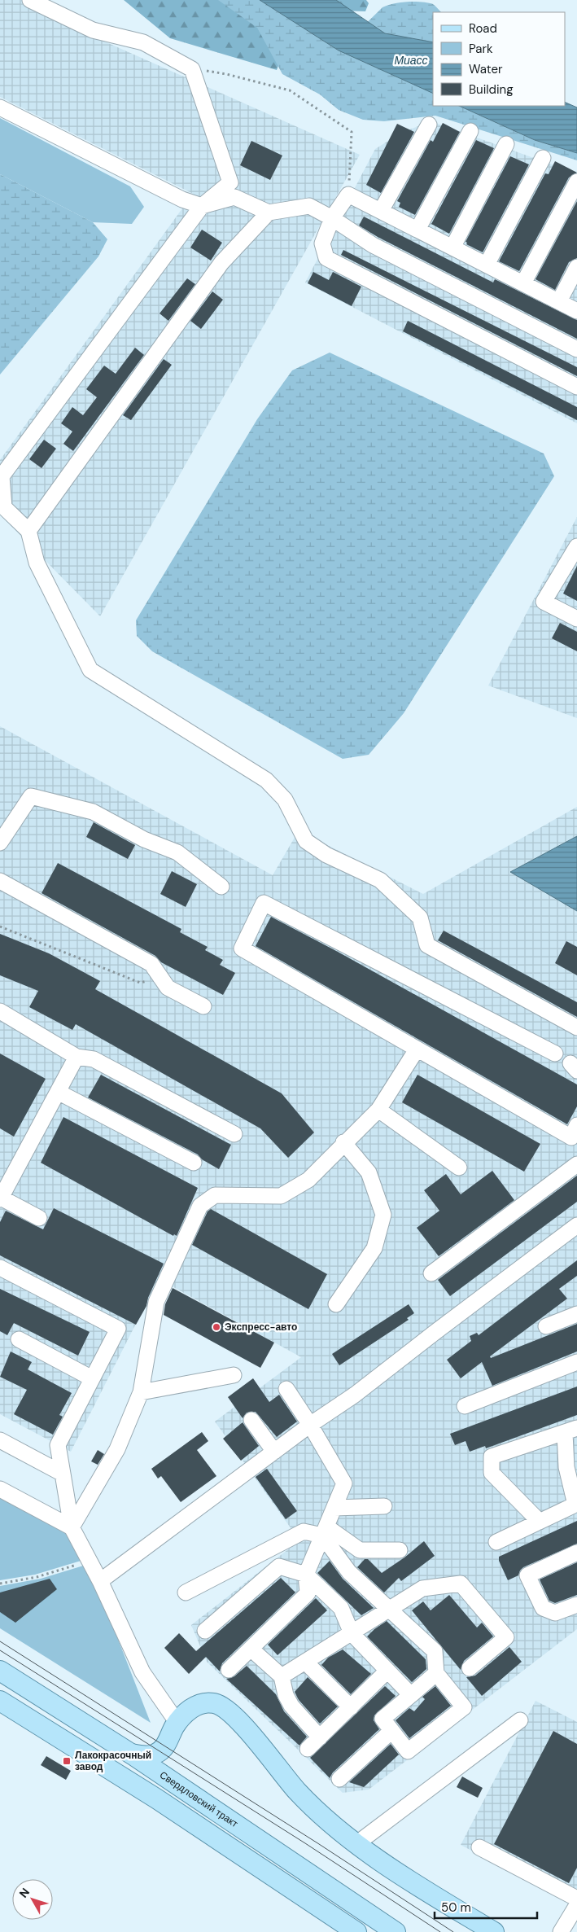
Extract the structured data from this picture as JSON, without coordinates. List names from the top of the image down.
{
  "streets": {
    "main road": ["Свердловский тракт"]
  },
  "water": ["Миасс"],
  "places": {
    "other": ["Экспресс-авто"],
    "transit": ["Лакокрасочный завод"]
  },
  "legend": [
    "Road",
    "Park",
    "Water",
    "Building"
  ],
  "scale_bar": "50 m",
  "north": "top left"
}
